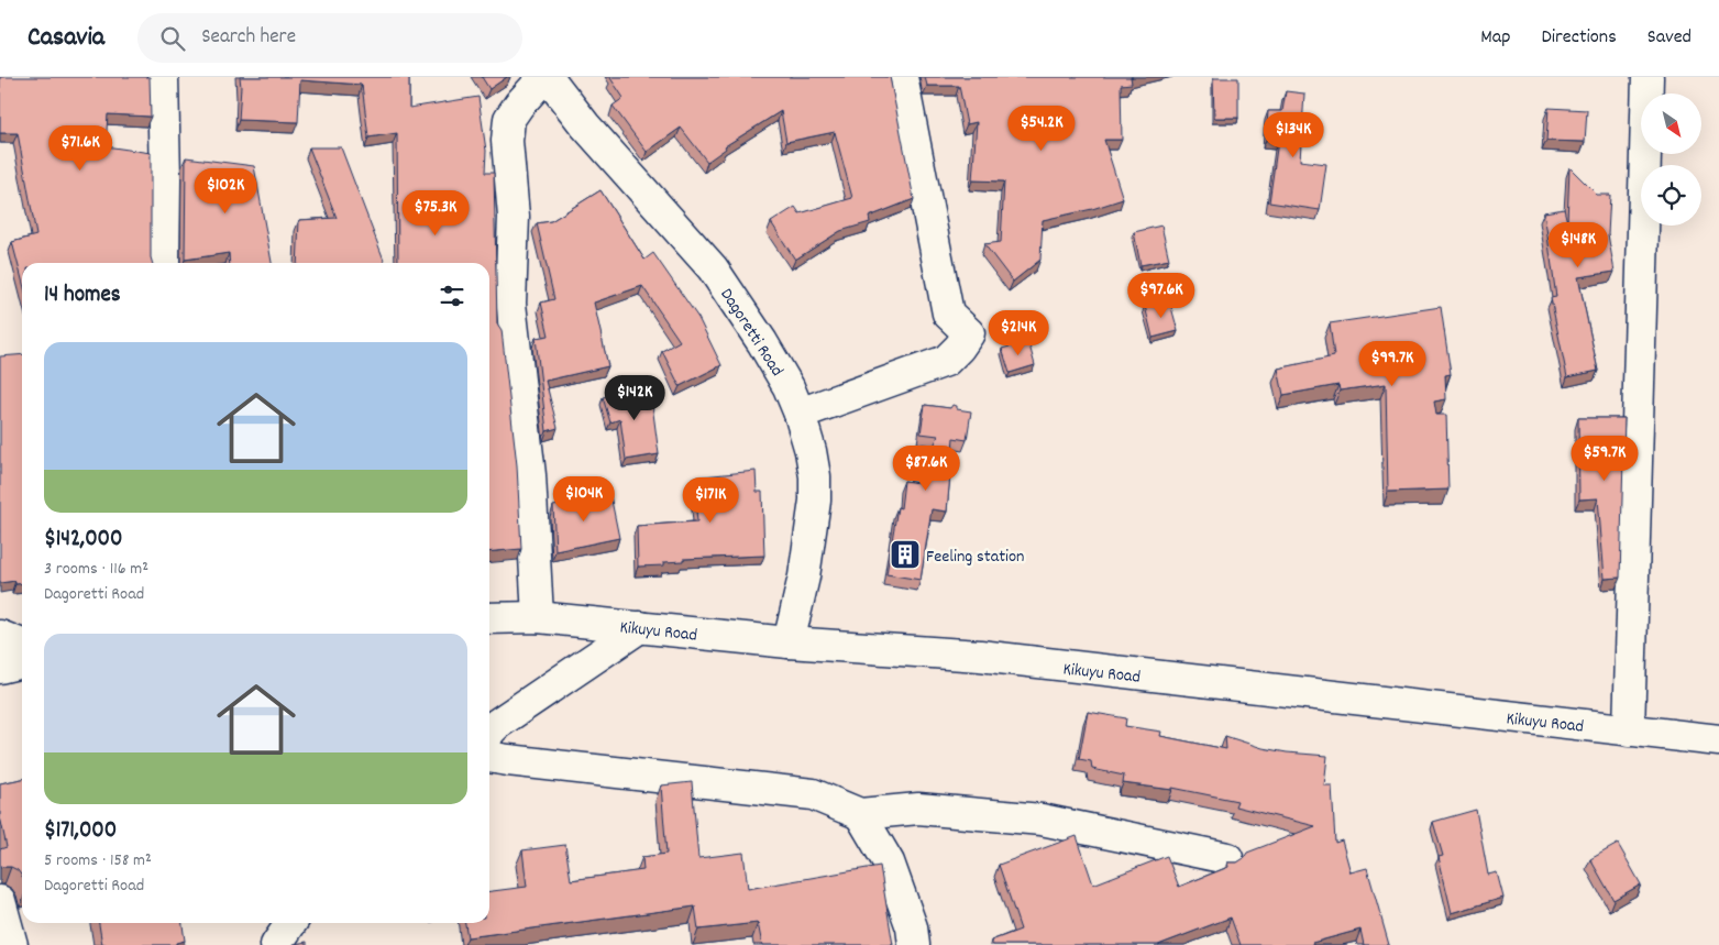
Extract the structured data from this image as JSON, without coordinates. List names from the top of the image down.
{
  "streets": {
    "street": ["Dagoretti Road", "Kikuyu Road"]
  },
  "crossings": [
    ["Dagoretti Road", "Kikuyu Road"]
  ],
  "places": {
    "building": ["Feeling station"]
  },
  "north": "bottom right",
  "page": {
    "header": "Casavia",
    "search": "Search here",
    "nav": ["Map", "Directions", "Saved"],
    "price": [
      "$54.2K",
      "$134K",
      "$71.6K",
      "$102K",
      "$75.3K",
      "$148K",
      "$97.6K",
      "$214K",
      "$99.7K",
      "$142K",
      "$59.7K",
      "$87.6K",
      "$104K",
      "$171K"
    ],
    "heading": "14 homes",
    "list": [
      {
        "name": "$142,000",
        "note": "3 rooms · 116 m² · Dagoretti Road"
      },
      {
        "name": "$171,000",
        "note": "5 rooms · 158 m² · Dagoretti Road"
      }
    ]
  }
}
